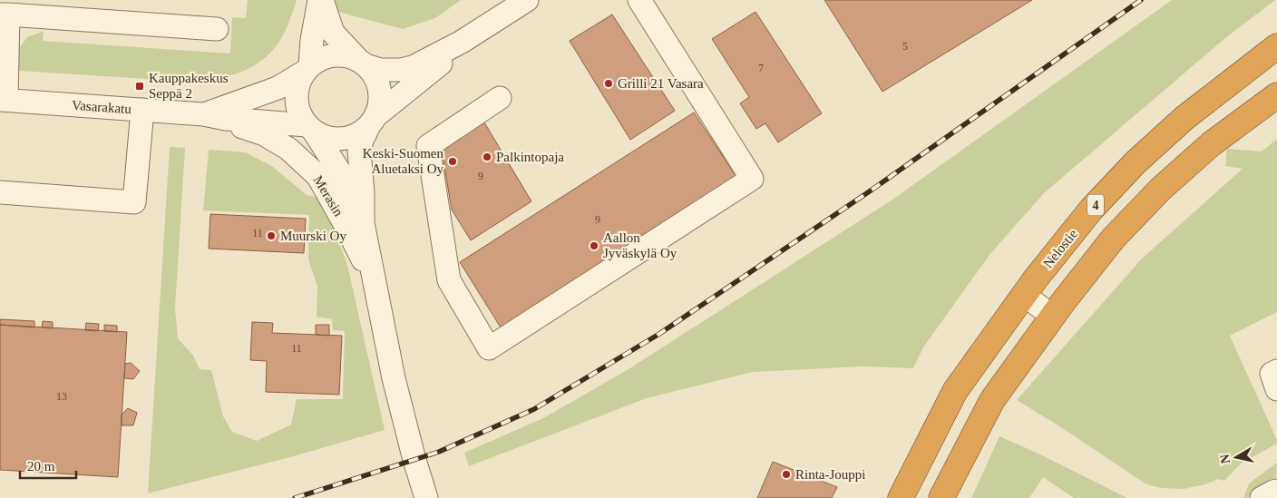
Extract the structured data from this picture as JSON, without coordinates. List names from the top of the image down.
{
  "streets": {
    "highway": ["4", "Nelostie"],
    "street": ["Vasarakatu", "Merasin"]
  },
  "crossings": [
    ["Vasarakatu", "Merasin"]
  ],
  "places": {
    "other": [
      "Grilli 21 Vasara",
      "Palkintopaja",
      "Keski-Suomen Aluetaksi Oy",
      "Muurski Oy",
      "Aallon Jyväskylä Oy",
      "Rinta-Jouppi"
    ],
    "transit": ["Kauppakeskus Seppä 2"]
  },
  "house_numbers": [
    "5",
    "7",
    "9",
    "9",
    "11",
    "11",
    "13"
  ],
  "scale_bar": "20 m",
  "north": "left"
}
